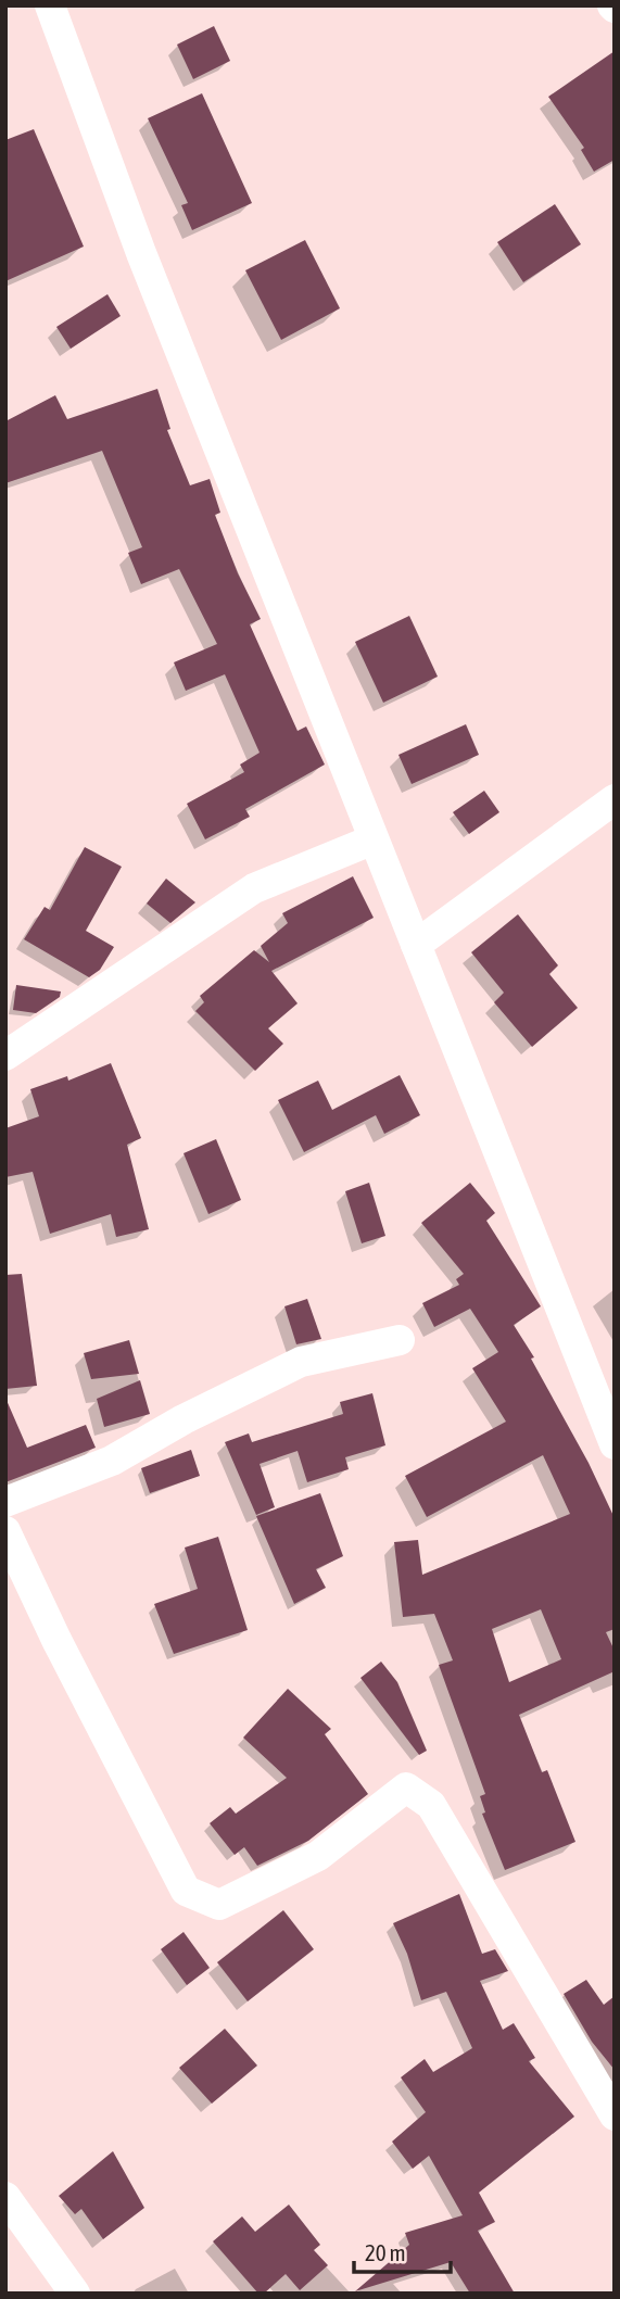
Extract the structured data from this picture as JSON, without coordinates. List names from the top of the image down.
{
  "scale_bar": "20 m"
}
